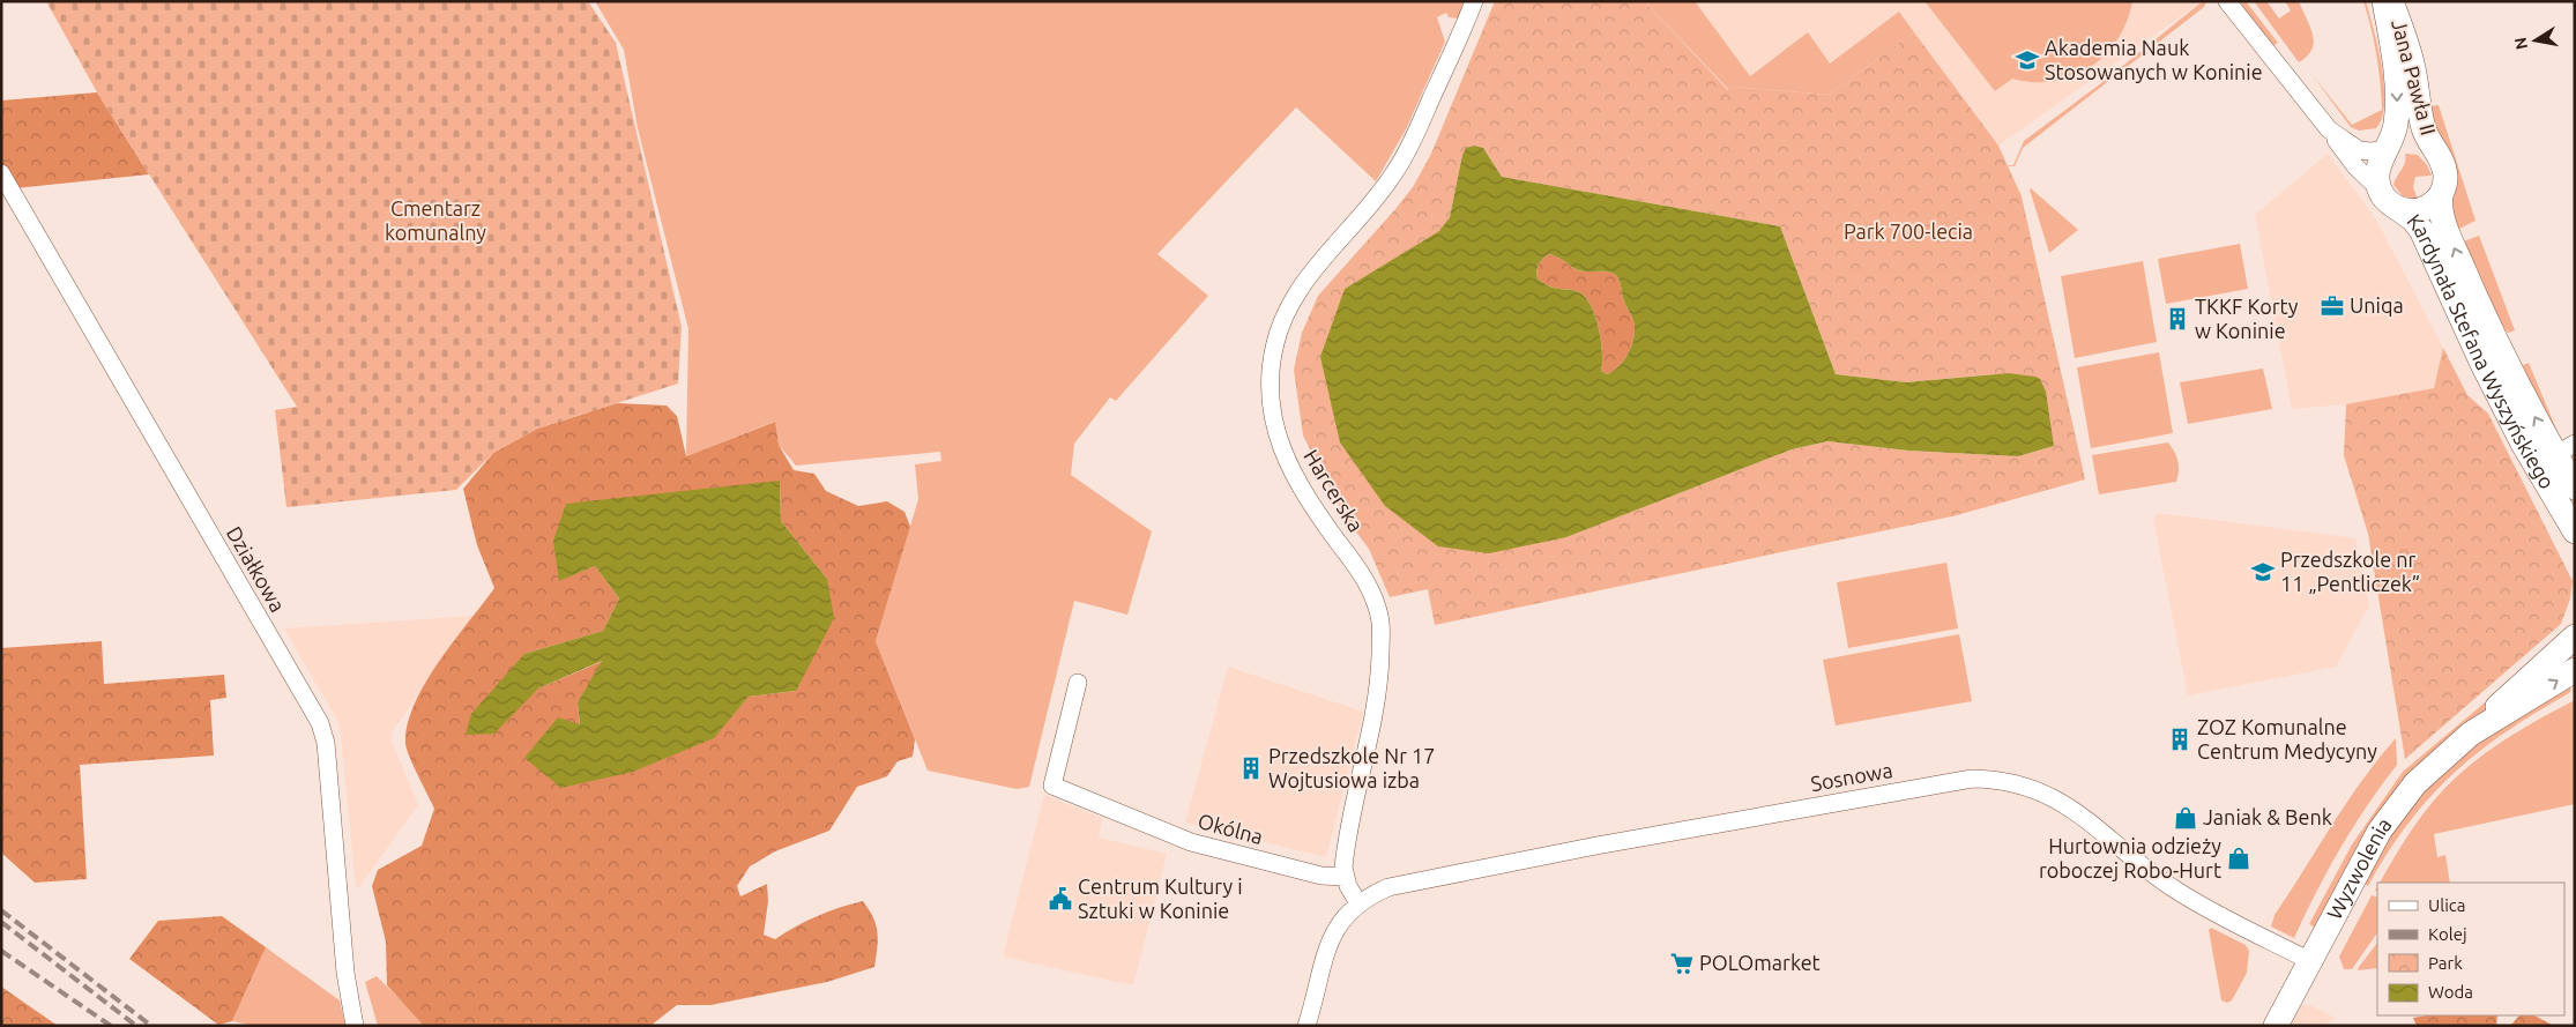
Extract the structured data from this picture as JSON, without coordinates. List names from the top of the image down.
{
  "streets": {
    "main road": ["Jana Pawła II", "Kardynała Stefana Wyszyńskiego", "Wyzwolenia"],
    "street": [
      "Harcerska",
      "Działkowa",
      "Sosnowa",
      "Okólna"
    ]
  },
  "crossings": [
    ["Jana Pawła II", "Kardynała Stefana Wyszyńskiego"],
    ["Harcerska", "Okólna"],
    ["Sosnowa", "Wyzwolenia"]
  ],
  "parks": ["Cmentarz komunalny", "Park 700-lecia"],
  "places": {
    "school or university": ["Akademia Nauk Stosowanych w Koninie", "Przedszkole nr 11 „Pentliczek”"],
    "office": ["Uniqa"],
    "building": ["TKKF Korty w Koninie", "ZOZ Komunalne Centrum Medycyny", "Przedszkole Nr 17 Wojtusiowa izba"],
    "shop": ["Janiak & Benk", "Hurtownia odzieży roboczej Robo-Hurt"],
    "public building": ["Centrum Kultury i Sztuki w Koninie"],
    "supermarket": ["POLOmarket"]
  },
  "legend": [
    "Ulica",
    "Kolej",
    "Park",
    "Woda"
  ],
  "north": "left"
}
